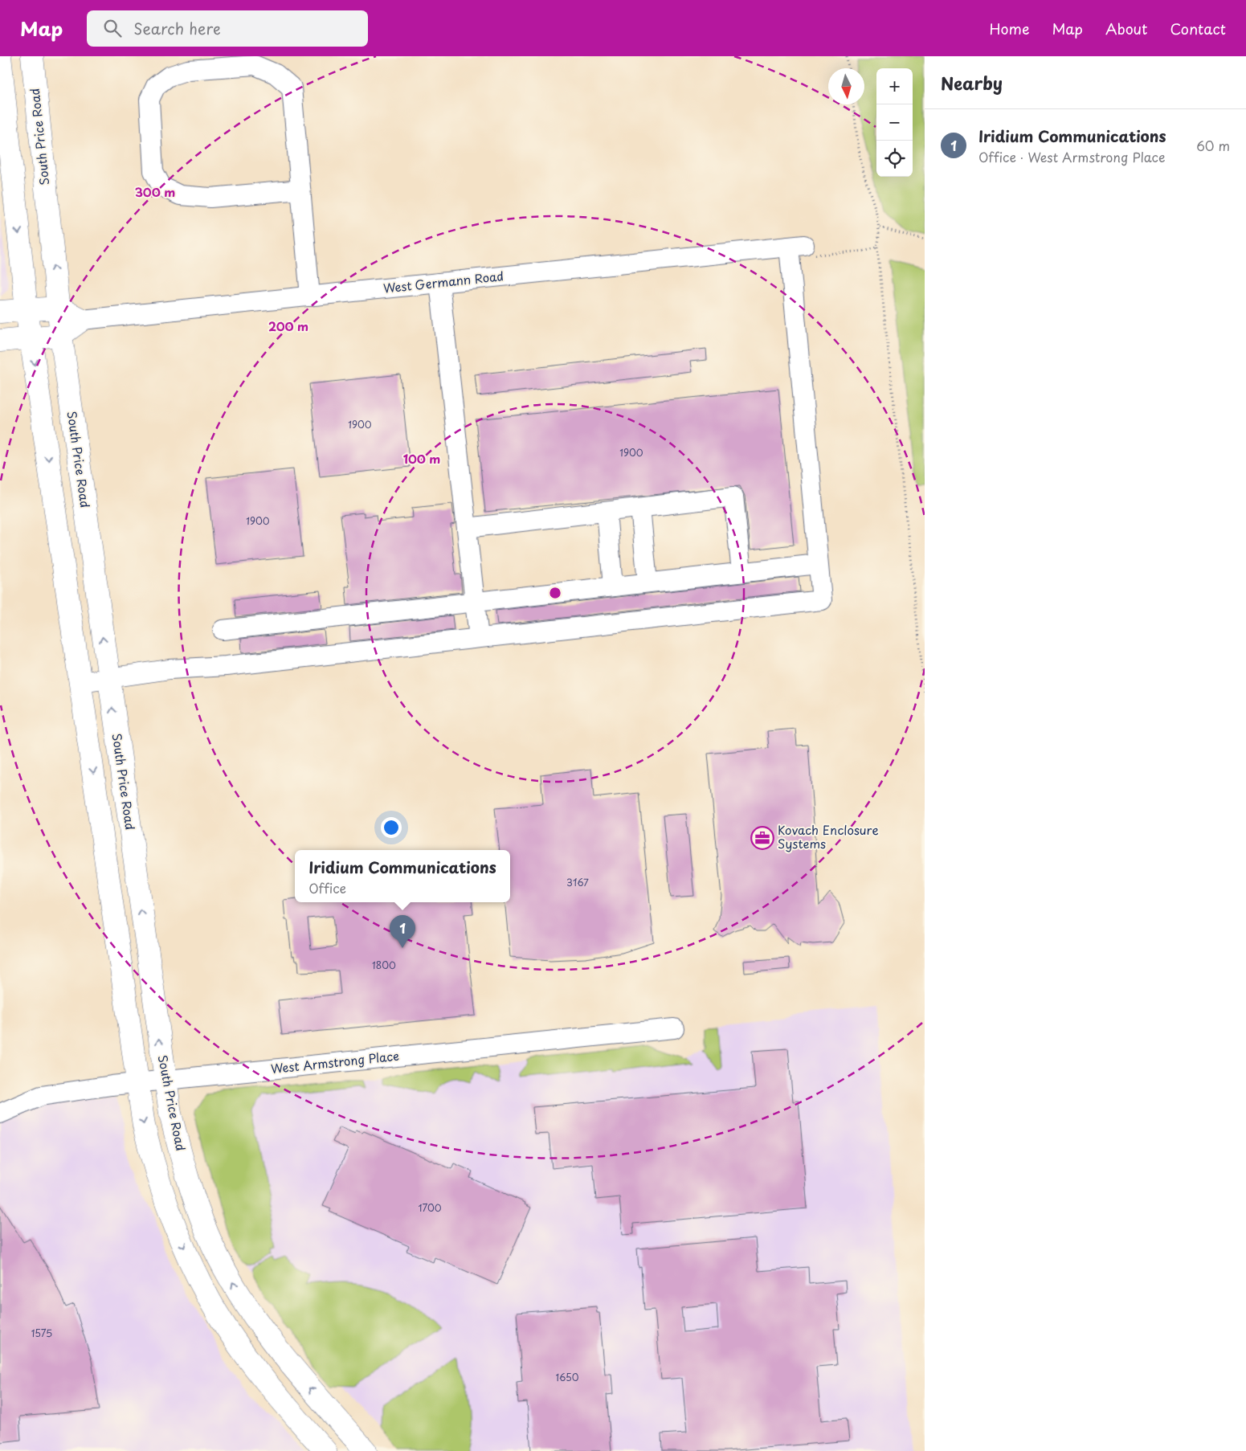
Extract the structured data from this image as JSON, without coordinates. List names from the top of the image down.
{
  "streets": {
    "main road": ["South Price Road"],
    "street": ["West Germann Road", "West Armstrong Place"]
  },
  "crossings": [
    ["South Price Road", "West Armstrong Place"]
  ],
  "places": {
    "office": ["Kovach Enclosure Systems"]
  },
  "house_numbers": [
    "1900",
    "1900",
    "1900",
    "3167",
    "1800",
    "1700",
    "1575",
    "1650"
  ],
  "north": "bottom",
  "page": {
    "header": "Map",
    "search": "Search here",
    "nav": [
      "Home",
      "Map",
      "About",
      "Contact"
    ],
    "heading": "Nearby",
    "map_buttons": ["+", "−"],
    "list": [
      {
        "mark": "1",
        "name": "Iridium Communications",
        "note": "Office · West Armstrong Place",
        "value": "60 m"
      }
    ],
    "popup": ["Iridium Communications", "Office"],
    "pins": "1"
  },
  "rings": ["300 m", "200 m", "100 m"]
}
